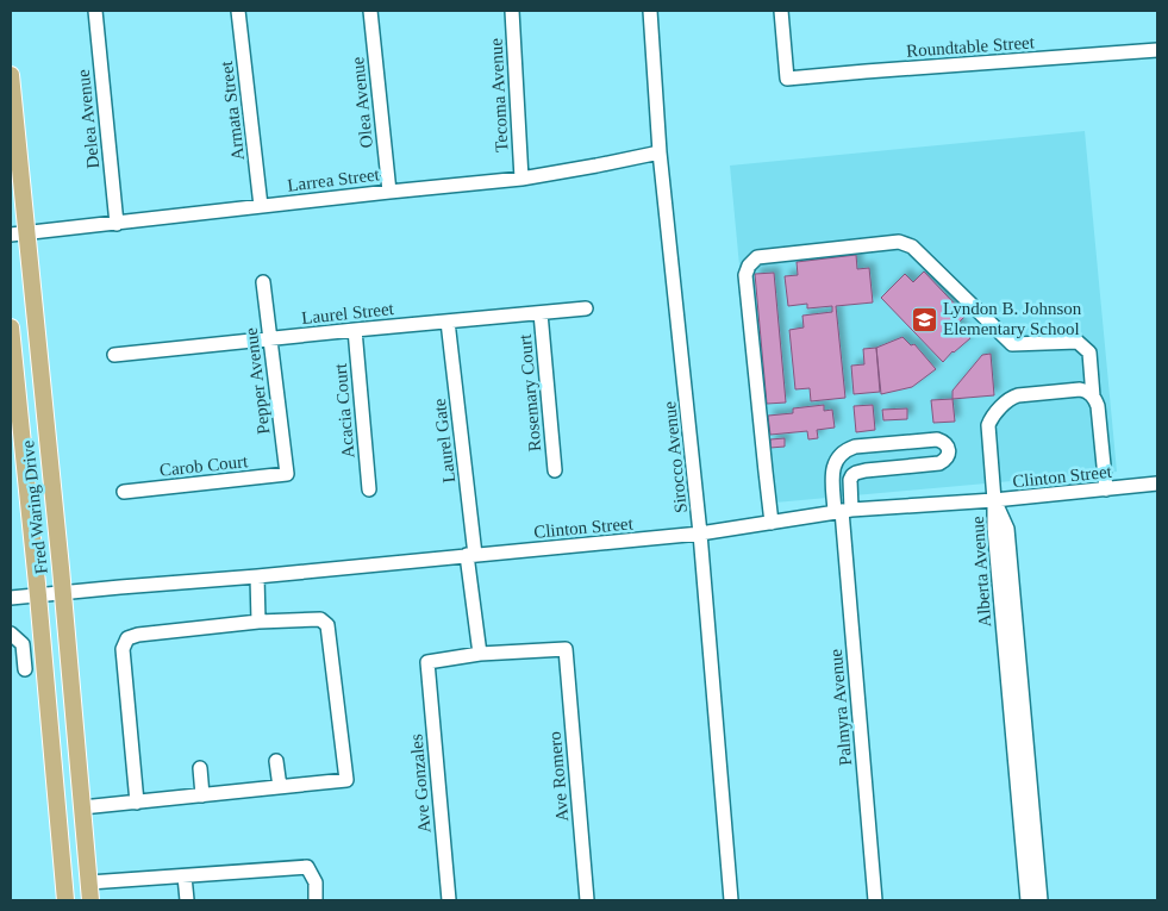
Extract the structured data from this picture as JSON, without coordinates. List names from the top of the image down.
{
  "streets": {
    "main road": ["Fred Waring Drive"],
    "street": [
      "Roundtable Street",
      "Tecoma Avenue",
      "Olea Avenue",
      "Armata Street",
      "Delea Avenue",
      "Larrea Street",
      "Laurel Street",
      "Pepper Avenue",
      "Rosemary Court",
      "Acacia Court",
      "Laurel Gate",
      "Sirocco Avenue",
      "Carob Court",
      "Clinton Street",
      "Alberta Avenue",
      "Palmyra Avenue",
      "Ave Romero",
      "Ave Gonzales"
    ]
  },
  "crossings": [
    ["Tecoma Avenue", "Larrea Street"],
    ["Olea Avenue", "Larrea Street"],
    ["Armata Street", "Larrea Street"],
    ["Delea Avenue", "Larrea Street"],
    ["Larrea Street", "Sirocco Avenue"],
    ["Larrea Street", "Fred Waring Drive"],
    ["Laurel Street", "Pepper Avenue"],
    ["Laurel Street", "Rosemary Court"],
    ["Laurel Street", "Acacia Court"],
    ["Laurel Street", "Laurel Gate"],
    ["Pepper Avenue", "Carob Court"],
    ["Laurel Gate", "Clinton Street"],
    ["Laurel Gate", "Ave Romero"],
    ["Laurel Gate", "Ave Gonzales"],
    ["Sirocco Avenue", "Clinton Street"],
    ["Clinton Street", "Fred Waring Drive"],
    ["Clinton Street", "Alberta Avenue"],
    ["Clinton Street", "Palmyra Avenue"],
    ["Ave Romero", "Ave Gonzales"]
  ],
  "places": {
    "school or university": ["Lyndon B. Johnson Elementary School"]
  }
}
